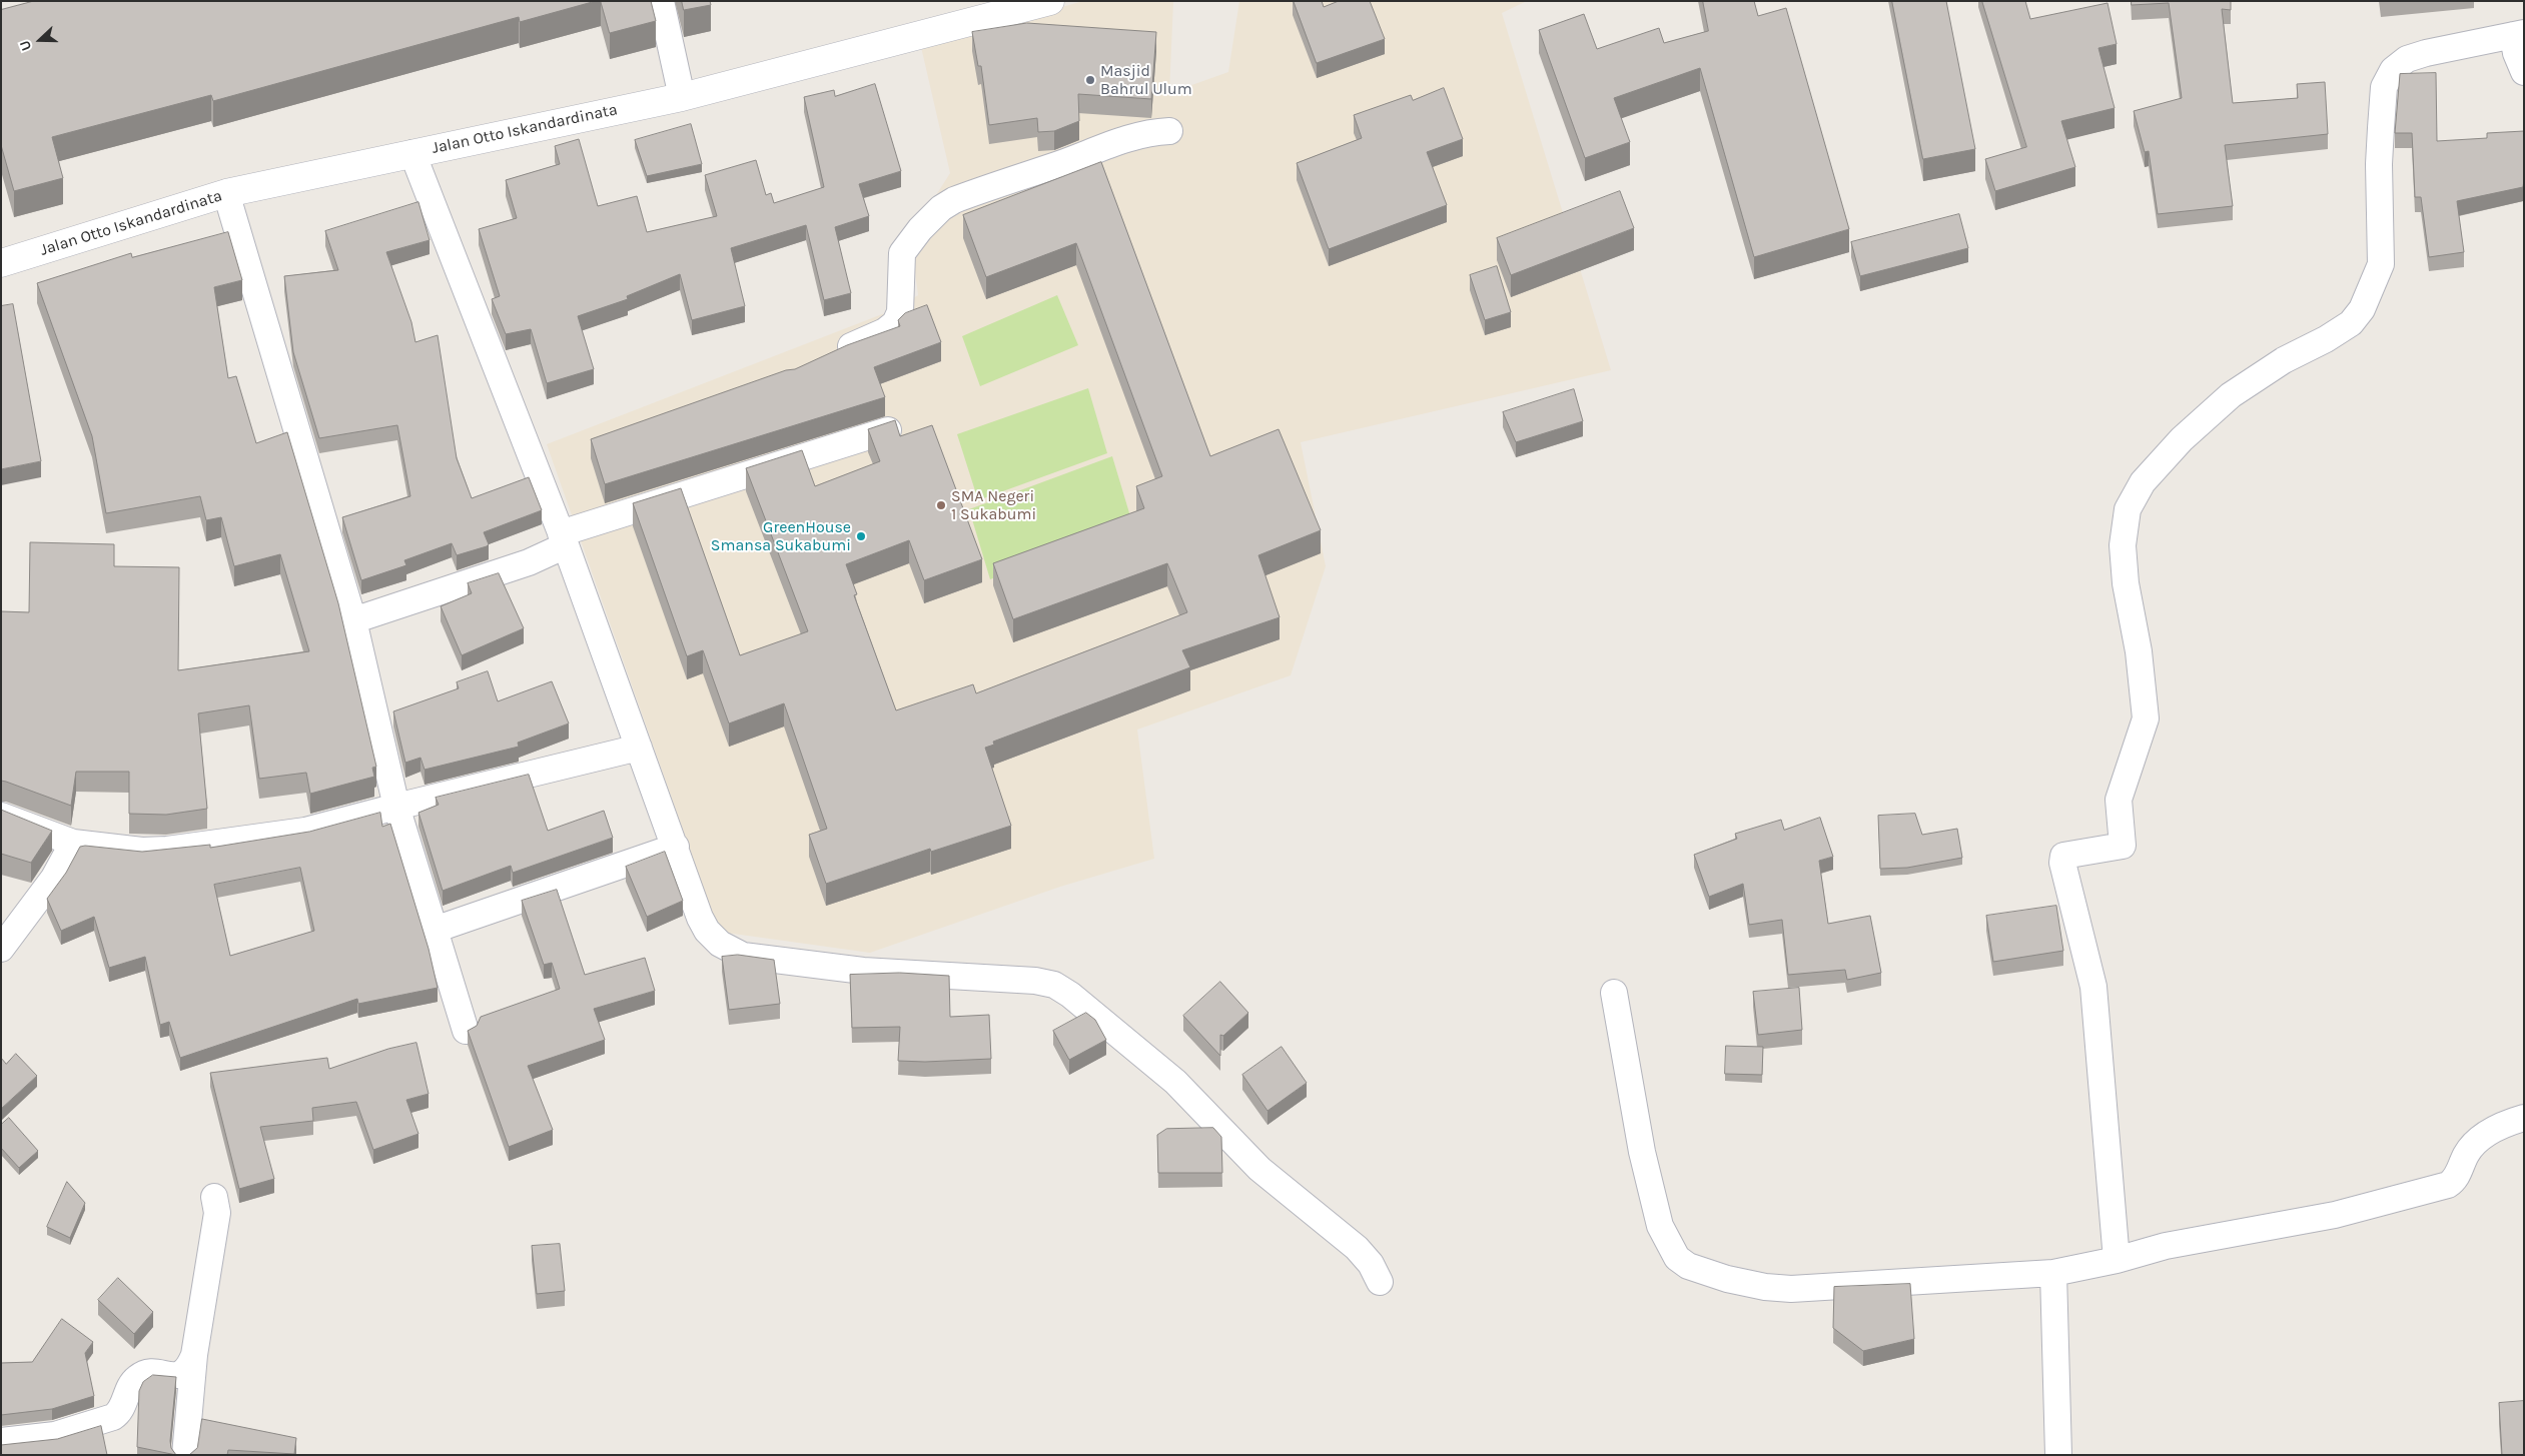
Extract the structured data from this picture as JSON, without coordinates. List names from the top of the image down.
{
  "streets": {
    "main road": ["Jalan Otto Iskandardinata"]
  },
  "places": ["Masjid Bahrul Ulum", "SMA Negeri 1 Sukabumi", "GreenHouse Smansa Sukabumi"],
  "north": "left"
}
